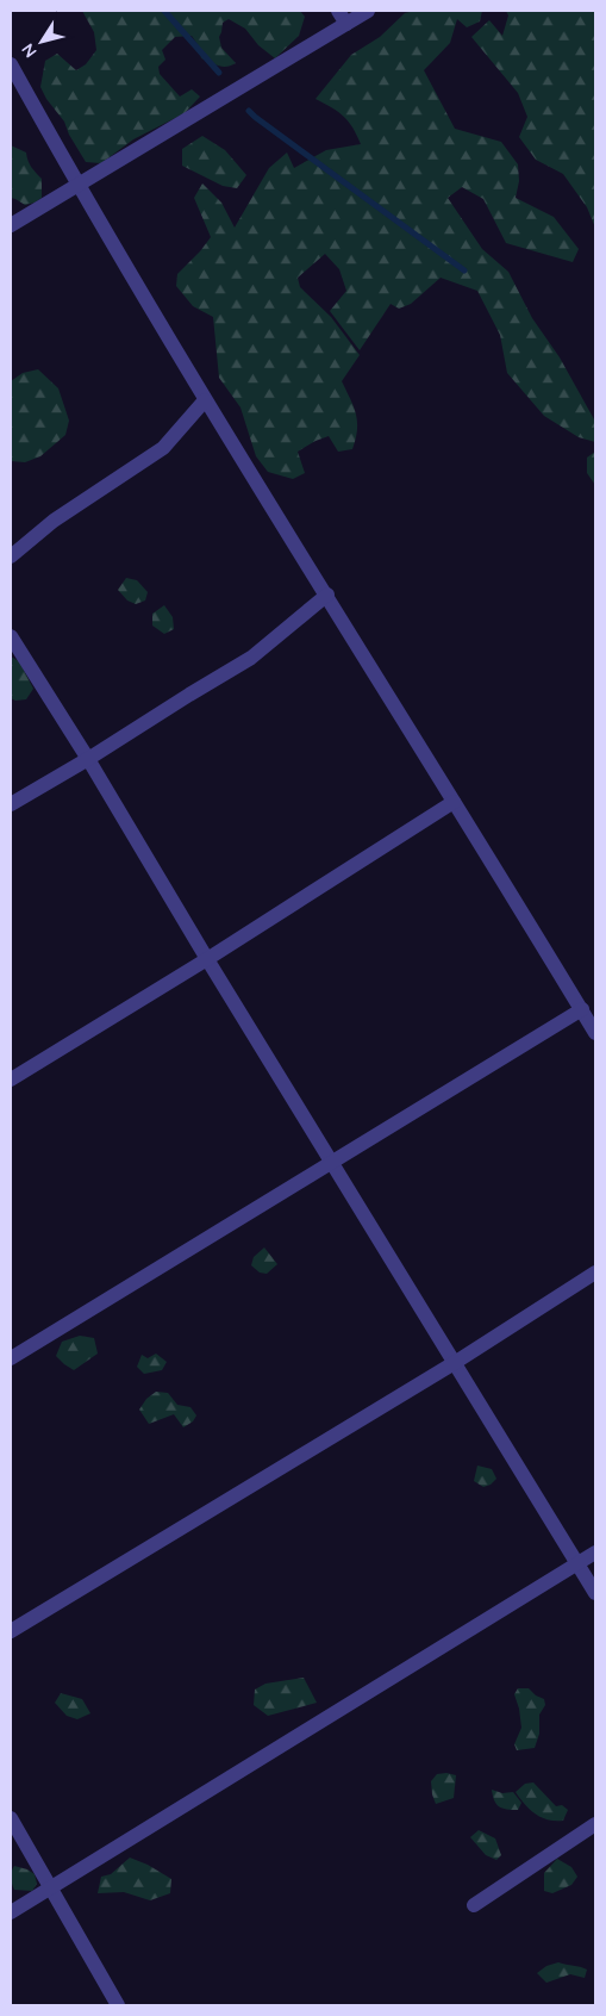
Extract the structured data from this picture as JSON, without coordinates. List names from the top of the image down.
{
  "north": "bottom left"
}
